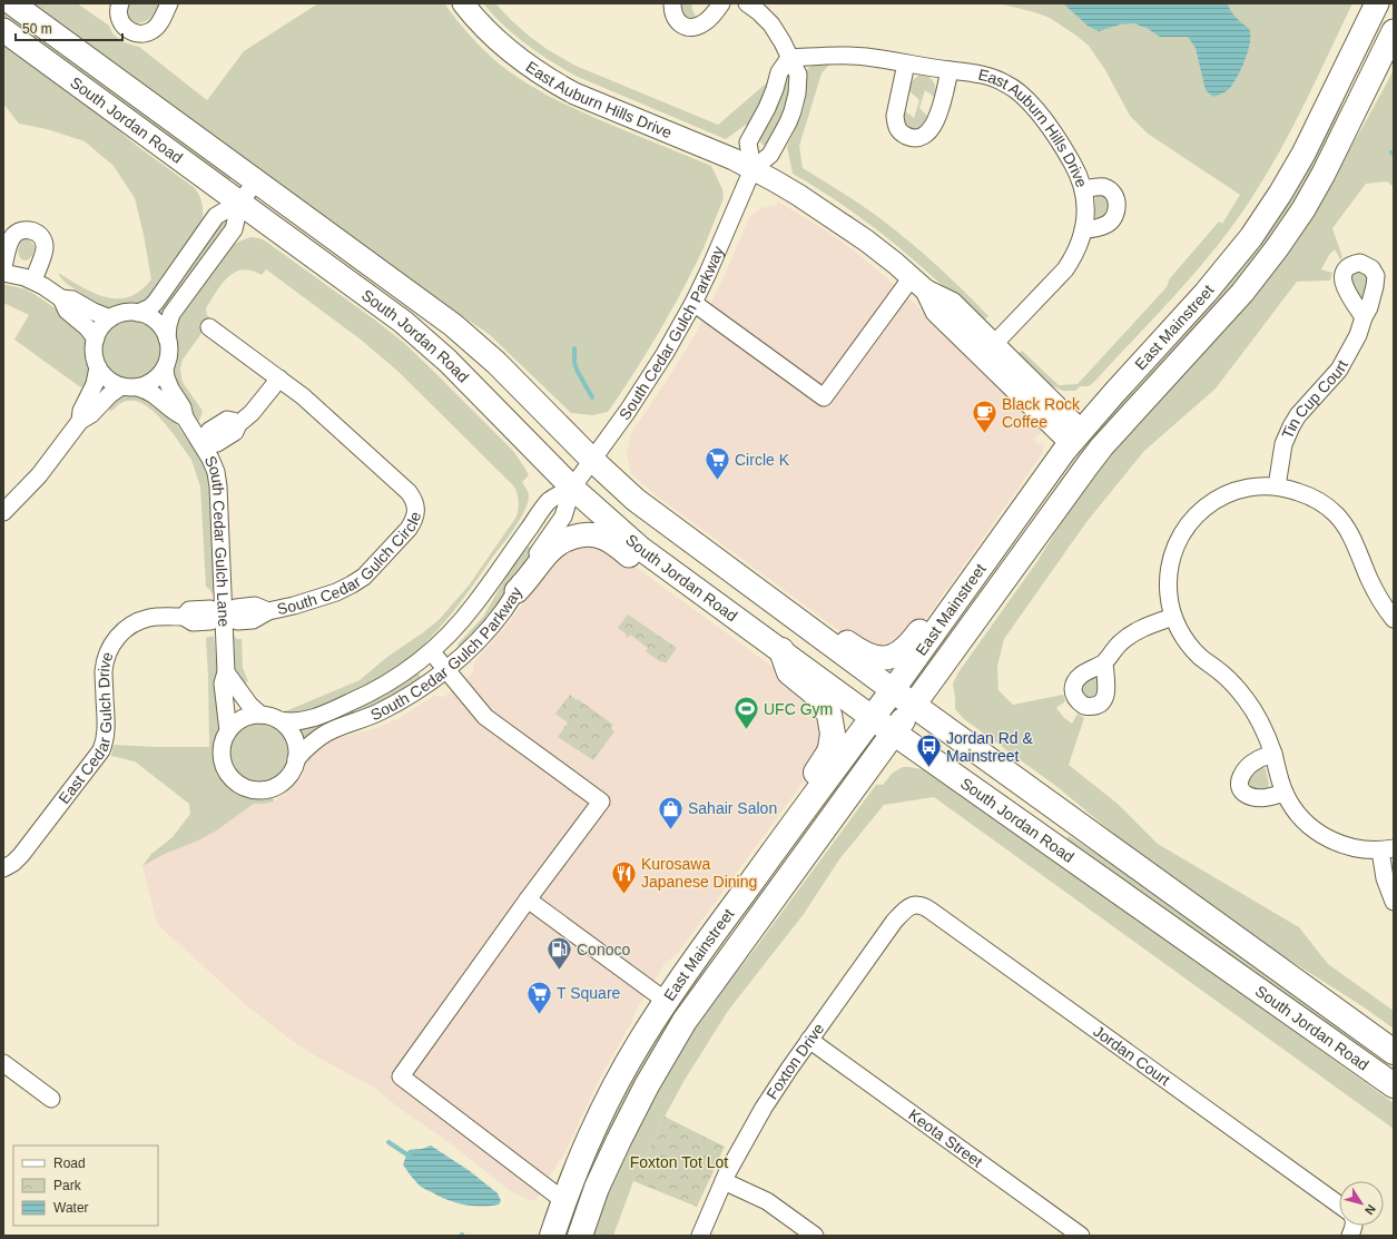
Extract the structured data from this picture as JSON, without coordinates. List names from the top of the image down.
{
  "streets": {
    "main road": ["South Jordan Road", "East Mainstreet"],
    "street": [
      "East Auburn Hills Drive",
      "South Cedar Gulch Parkway",
      "Tin Cup Court",
      "South Cedar Gulch Lane",
      "South Cedar Gulch Circle",
      "East Cedar Gulch Drive",
      "Jordan Court",
      "Foxton Drive",
      "Keota Street"
    ]
  },
  "crossings": [
    ["East Auburn Hills Drive", "East Mainstreet"],
    ["East Auburn Hills Drive", "South Cedar Gulch Parkway"],
    ["South Jordan Road", "East Mainstreet"],
    ["South Jordan Road", "South Cedar Gulch Parkway"],
    ["South Cedar Gulch Parkway", "South Cedar Gulch Lane"],
    ["South Cedar Gulch Lane", "South Cedar Gulch Circle"],
    ["South Cedar Gulch Lane", "East Cedar Gulch Drive"],
    ["South Cedar Gulch Circle", "East Cedar Gulch Drive"],
    ["Jordan Court", "Foxton Drive"],
    ["Foxton Drive", "Keota Street"]
  ],
  "parks": ["Foxton Tot Lot"],
  "places": {
    "cafe": ["Black Rock Coffee"],
    "supermarket": ["Circle K", "T Square"],
    "sports": ["UFC Gym"],
    "bus stop": ["Jordan Rd & Mainstreet"],
    "shop": ["Sahair Salon"],
    "restaurant": ["Kurosawa Japanese Dining"],
    "fuel station": ["Conoco"]
  },
  "legend": ["Road", "Park", "Water"],
  "scale_bar": "50 m",
  "north": "bottom right"
}
